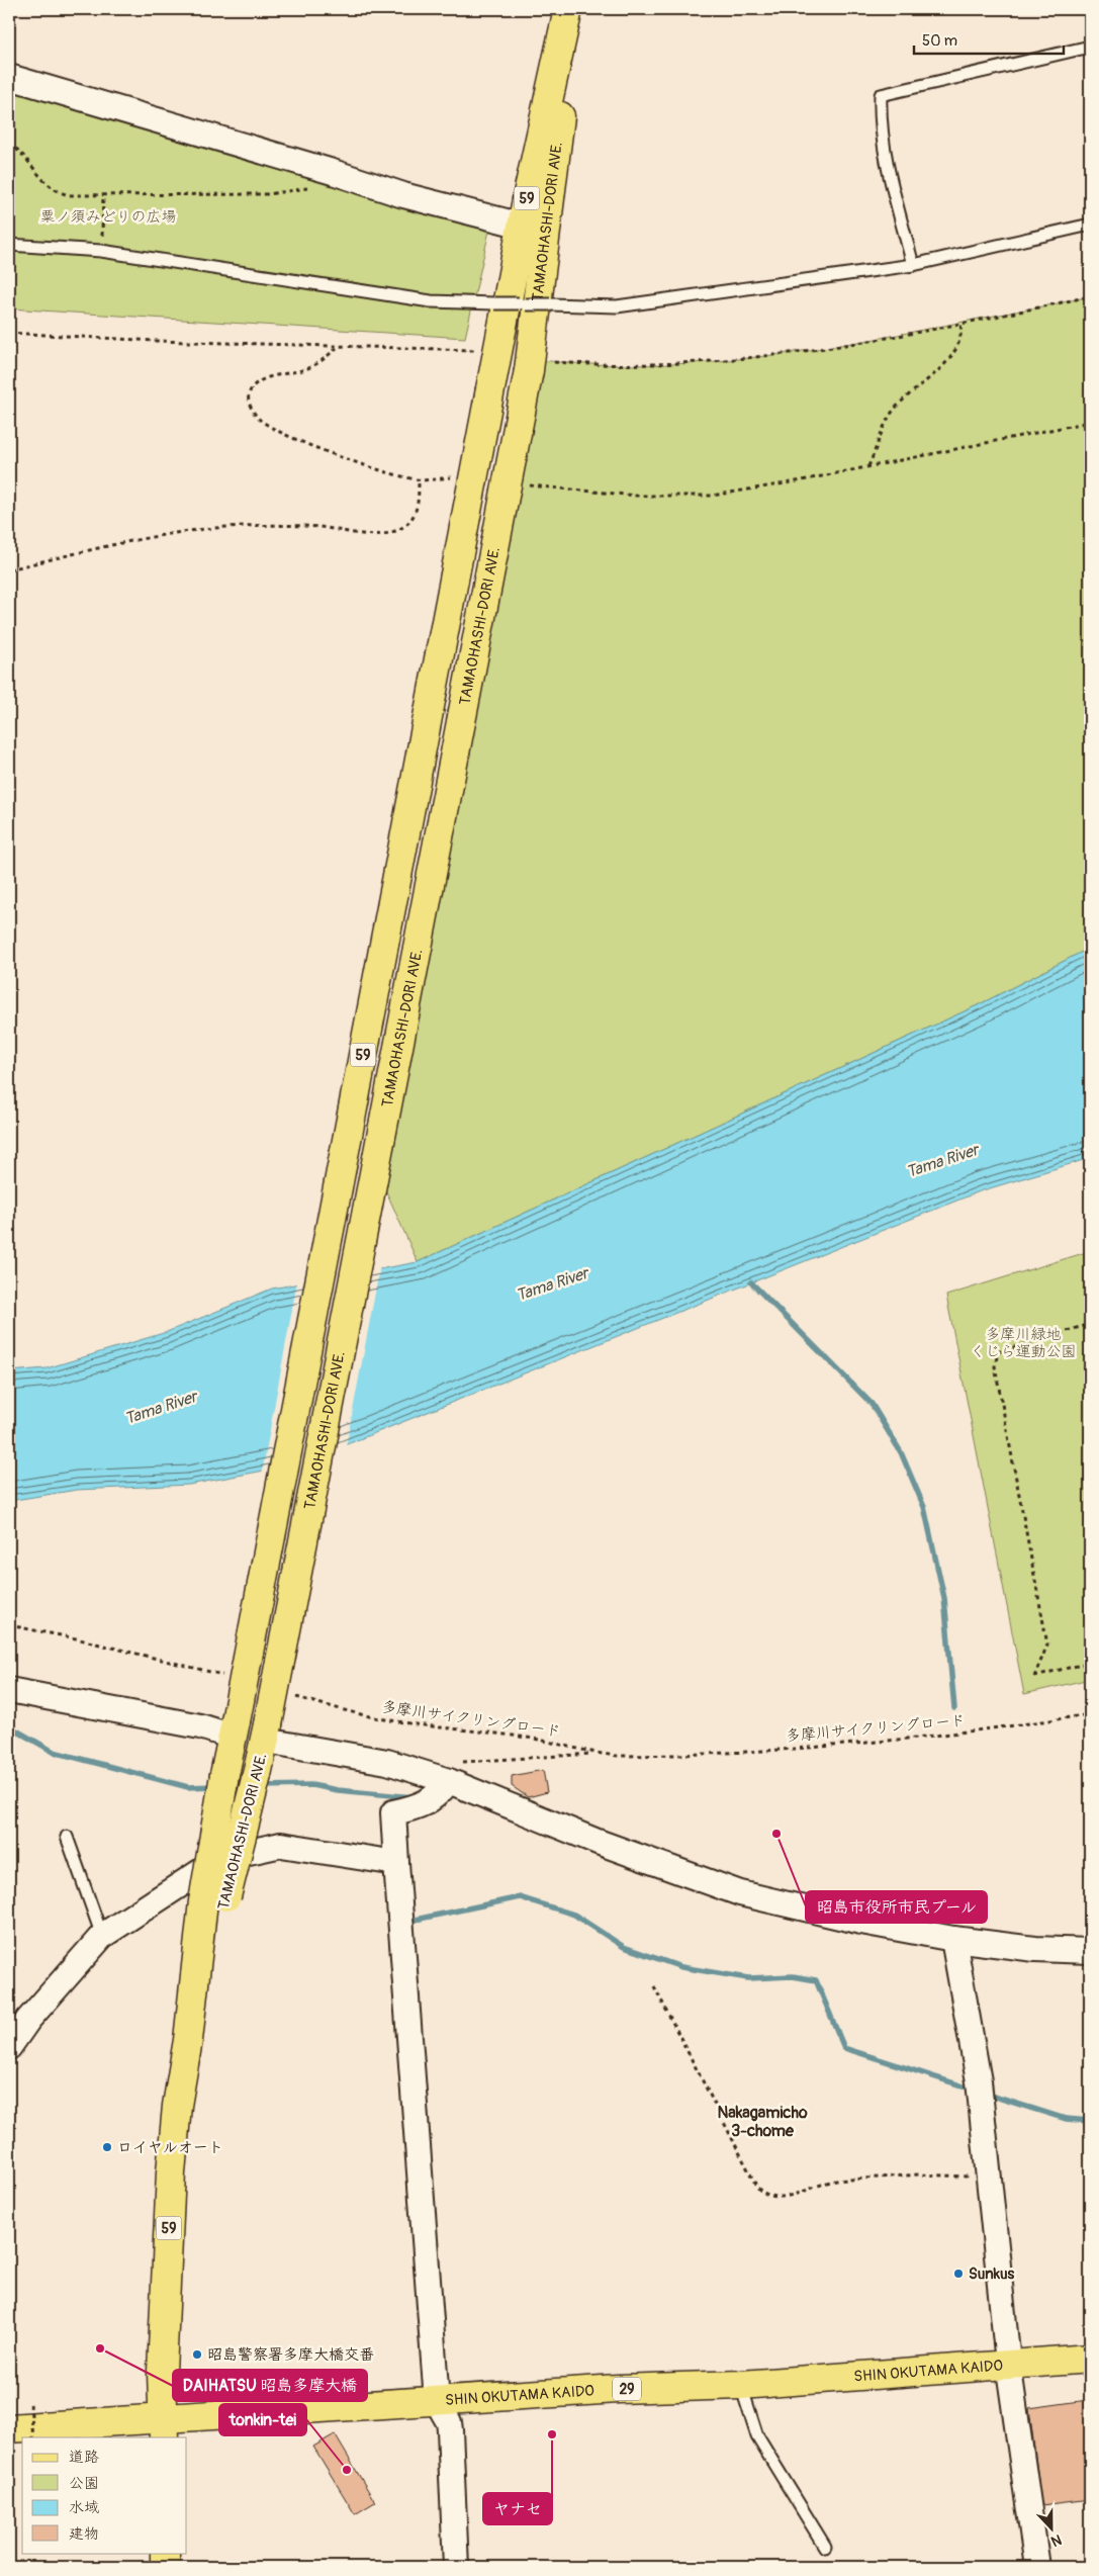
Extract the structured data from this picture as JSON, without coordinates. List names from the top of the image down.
{
  "streets": {
    "main road": [
      "59",
      "TAMAOHASHI-DORI AVE.",
      "SHIN OKUTAMA KAIDO",
      "29"
    ],
    "path": ["多摩川サイクリングロード"]
  },
  "crossings": [
    ["TAMAOHASHI-DORI AVE.", "SHIN OKUTAMA KAIDO"]
  ],
  "districts": ["Nakagamicho 3-chome"],
  "water": ["Tama River"],
  "parks": ["粟ノ須みどりの広場", "多摩川緑地 くじら運動公園"],
  "places": [
    "昭島市役所市民プール",
    "ロイヤルオート",
    "Sunkus",
    "DAIHATSU 昭島多摩大橋",
    "昭島警察署多摩大橋交番",
    "ヤナセ",
    "tonkin-tei"
  ],
  "legend": [
    "道路",
    "公園",
    "水域",
    "建物"
  ],
  "scale_bar": "50 m",
  "north": "bottom"
}
